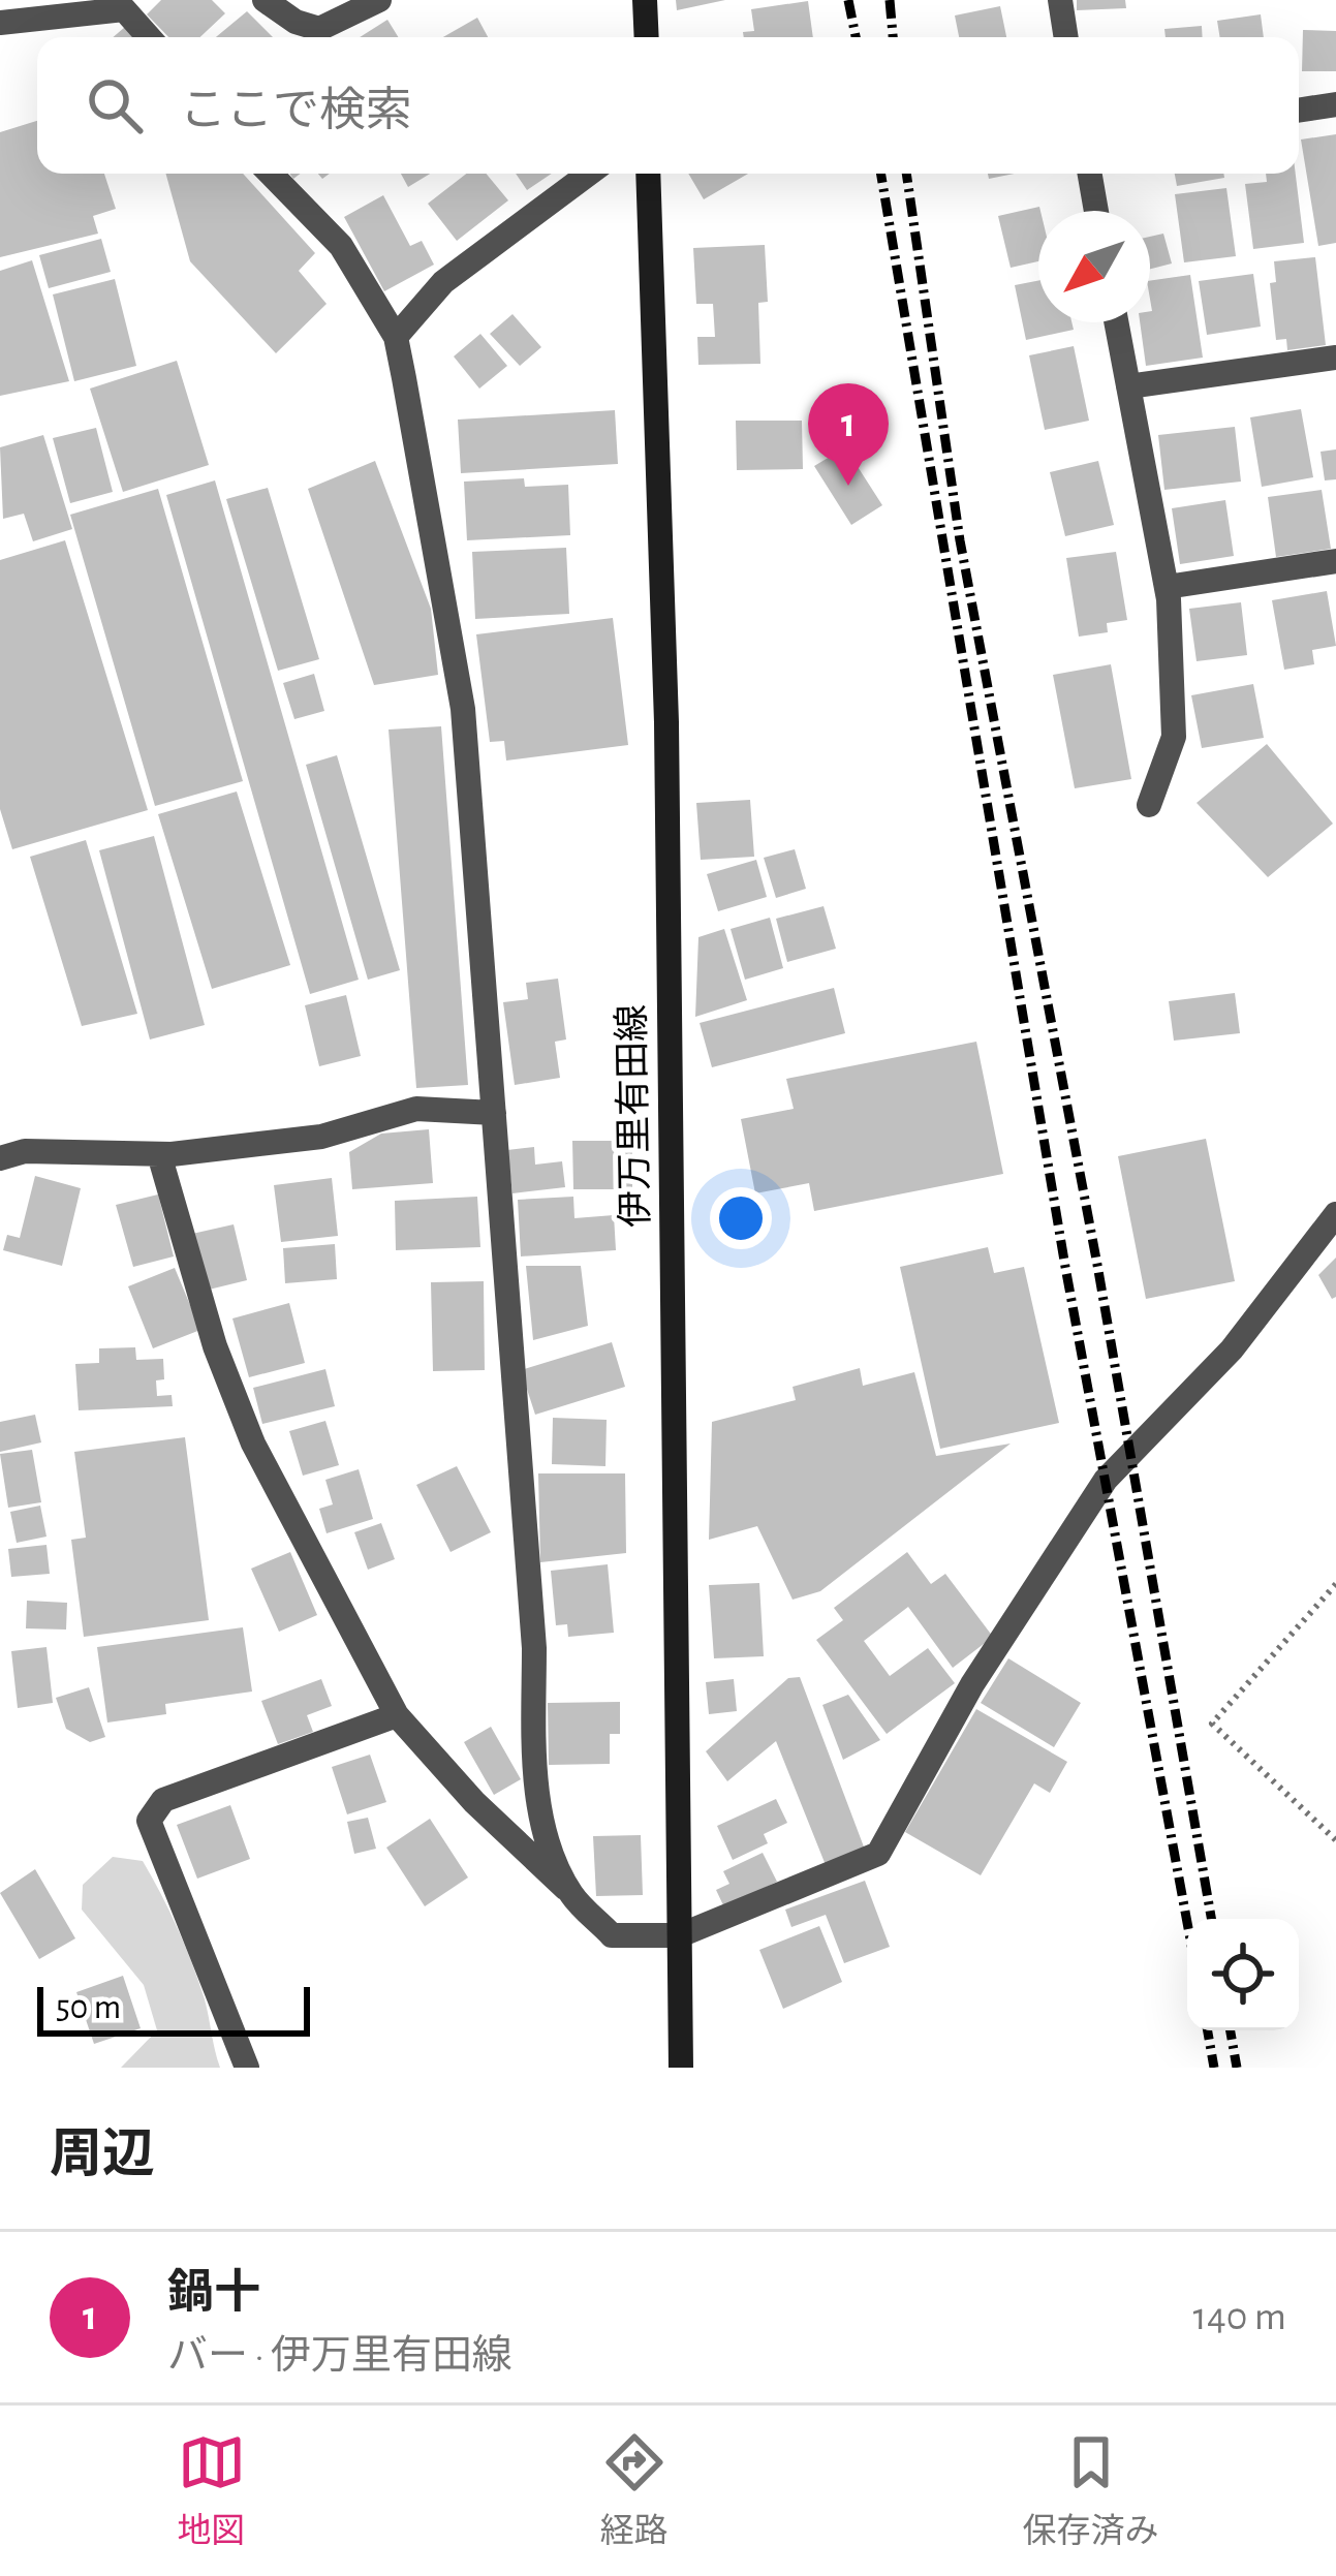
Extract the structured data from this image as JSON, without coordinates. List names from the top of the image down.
{
  "streets": {
    "main road": ["伊万里有田線"]
  },
  "scale_bar": "50 m",
  "north": "bottom left",
  "page": {
    "search": "ここで検索",
    "pins": "1",
    "scale": "50 m",
    "heading": "周辺",
    "list": [
      {
        "mark": "1",
        "name": "鍋十",
        "note": "バー · 伊万里有田線",
        "value": "140 m"
      }
    ],
    "nav": ["地図", "経路", "保存済み"]
  }
}
